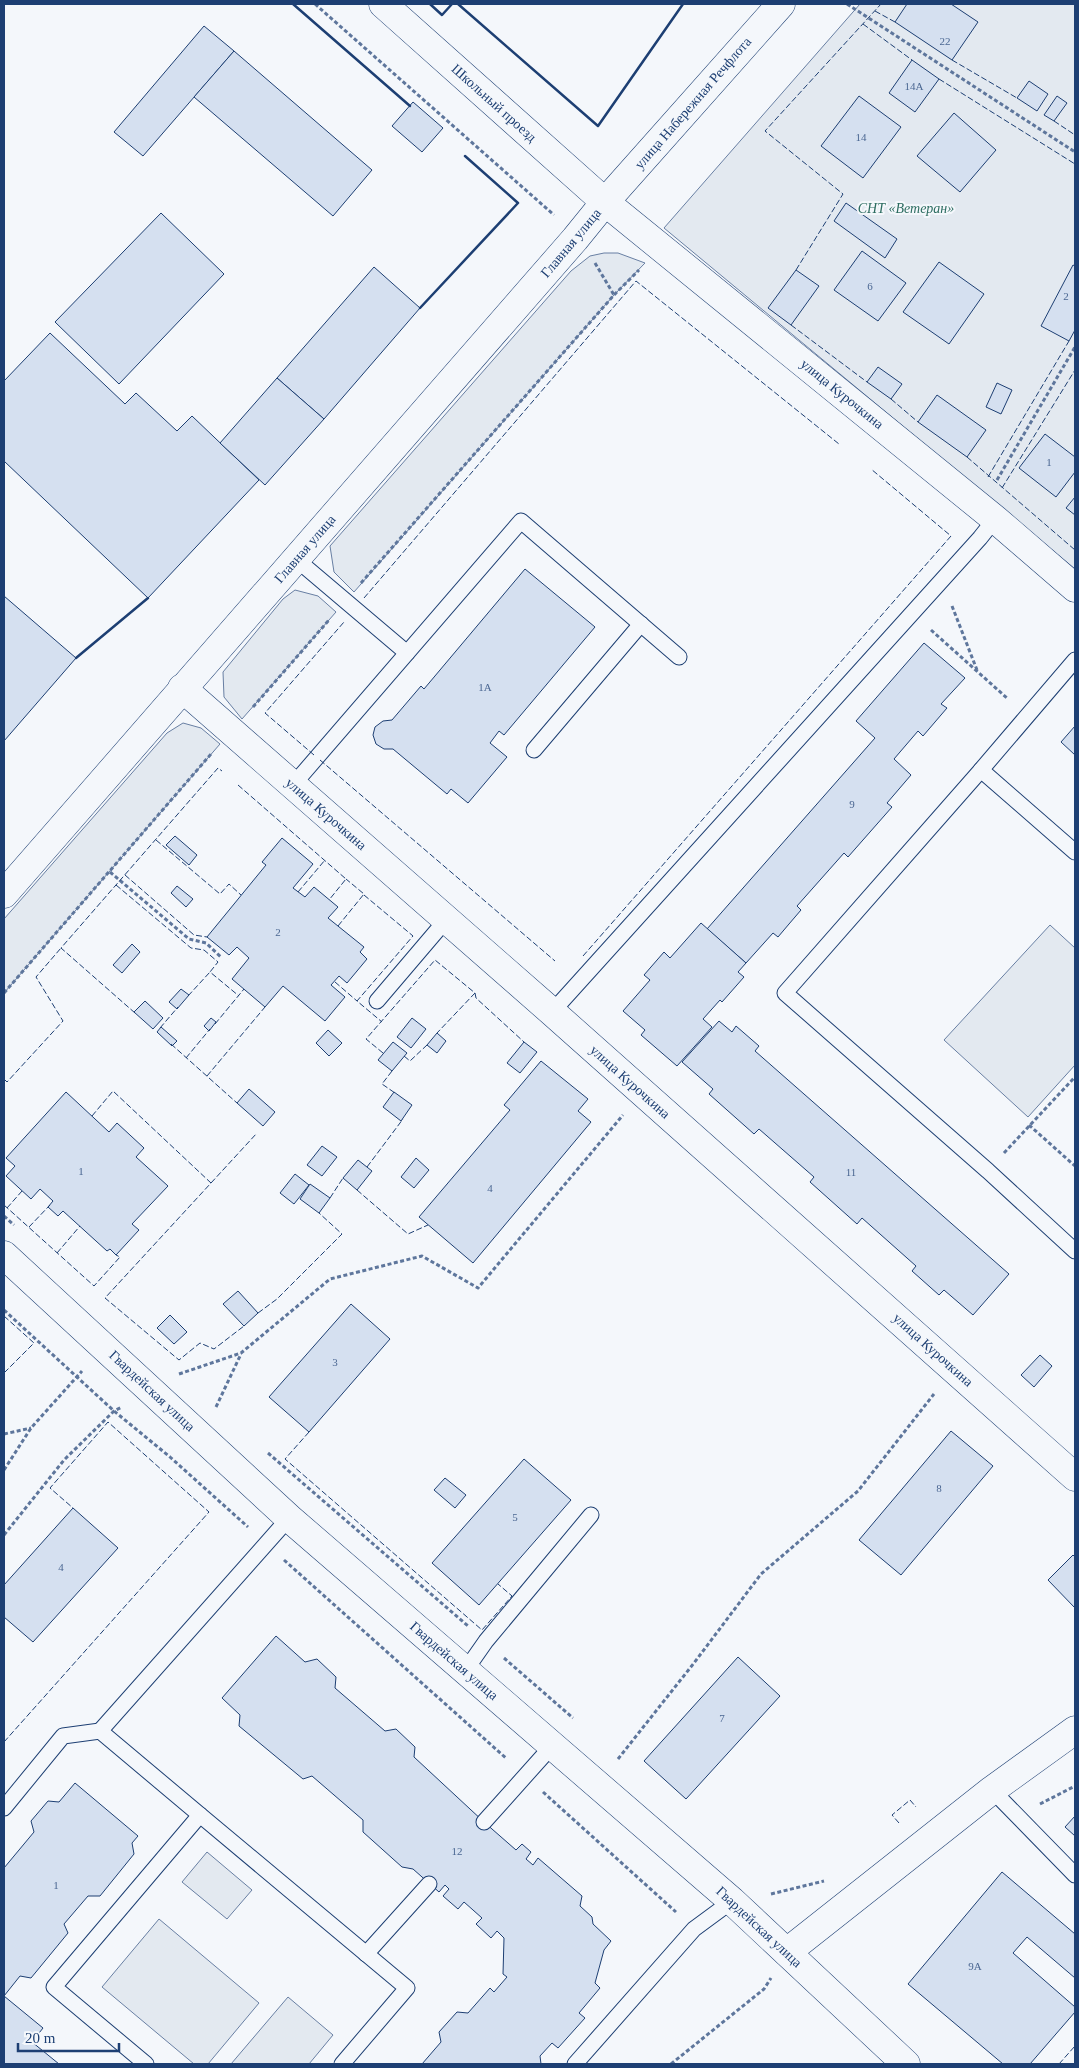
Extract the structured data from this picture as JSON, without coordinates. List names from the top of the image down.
{
  "streets": {
    "street": [
      "Школьный проезд",
      "улица Набережная Речфлота",
      "Главная улица",
      "улица Курочкина",
      "Гвардейская улица"
    ]
  },
  "crossings": [
    ["Школьный проезд", "улица Набережная Речфлота"],
    ["Школьный проезд", "Главная улица"],
    ["Школьный проезд", "улица Курочкина"],
    ["улица Набережная Речфлота", "Главная улица"],
    ["улица Набережная Речфлота", "улица Курочкина"],
    ["Главная улица", "улица Курочкина"]
  ],
  "parks": ["СНТ «Ветеран»"],
  "house_numbers": [
    "22",
    "14А",
    "14",
    "6",
    "2",
    "1",
    "1А",
    "9",
    "2",
    "1",
    "11",
    "4",
    "3",
    "8",
    "5",
    "4",
    "7",
    "12",
    "1",
    "9А"
  ],
  "scale_bar": "20 m"
}
